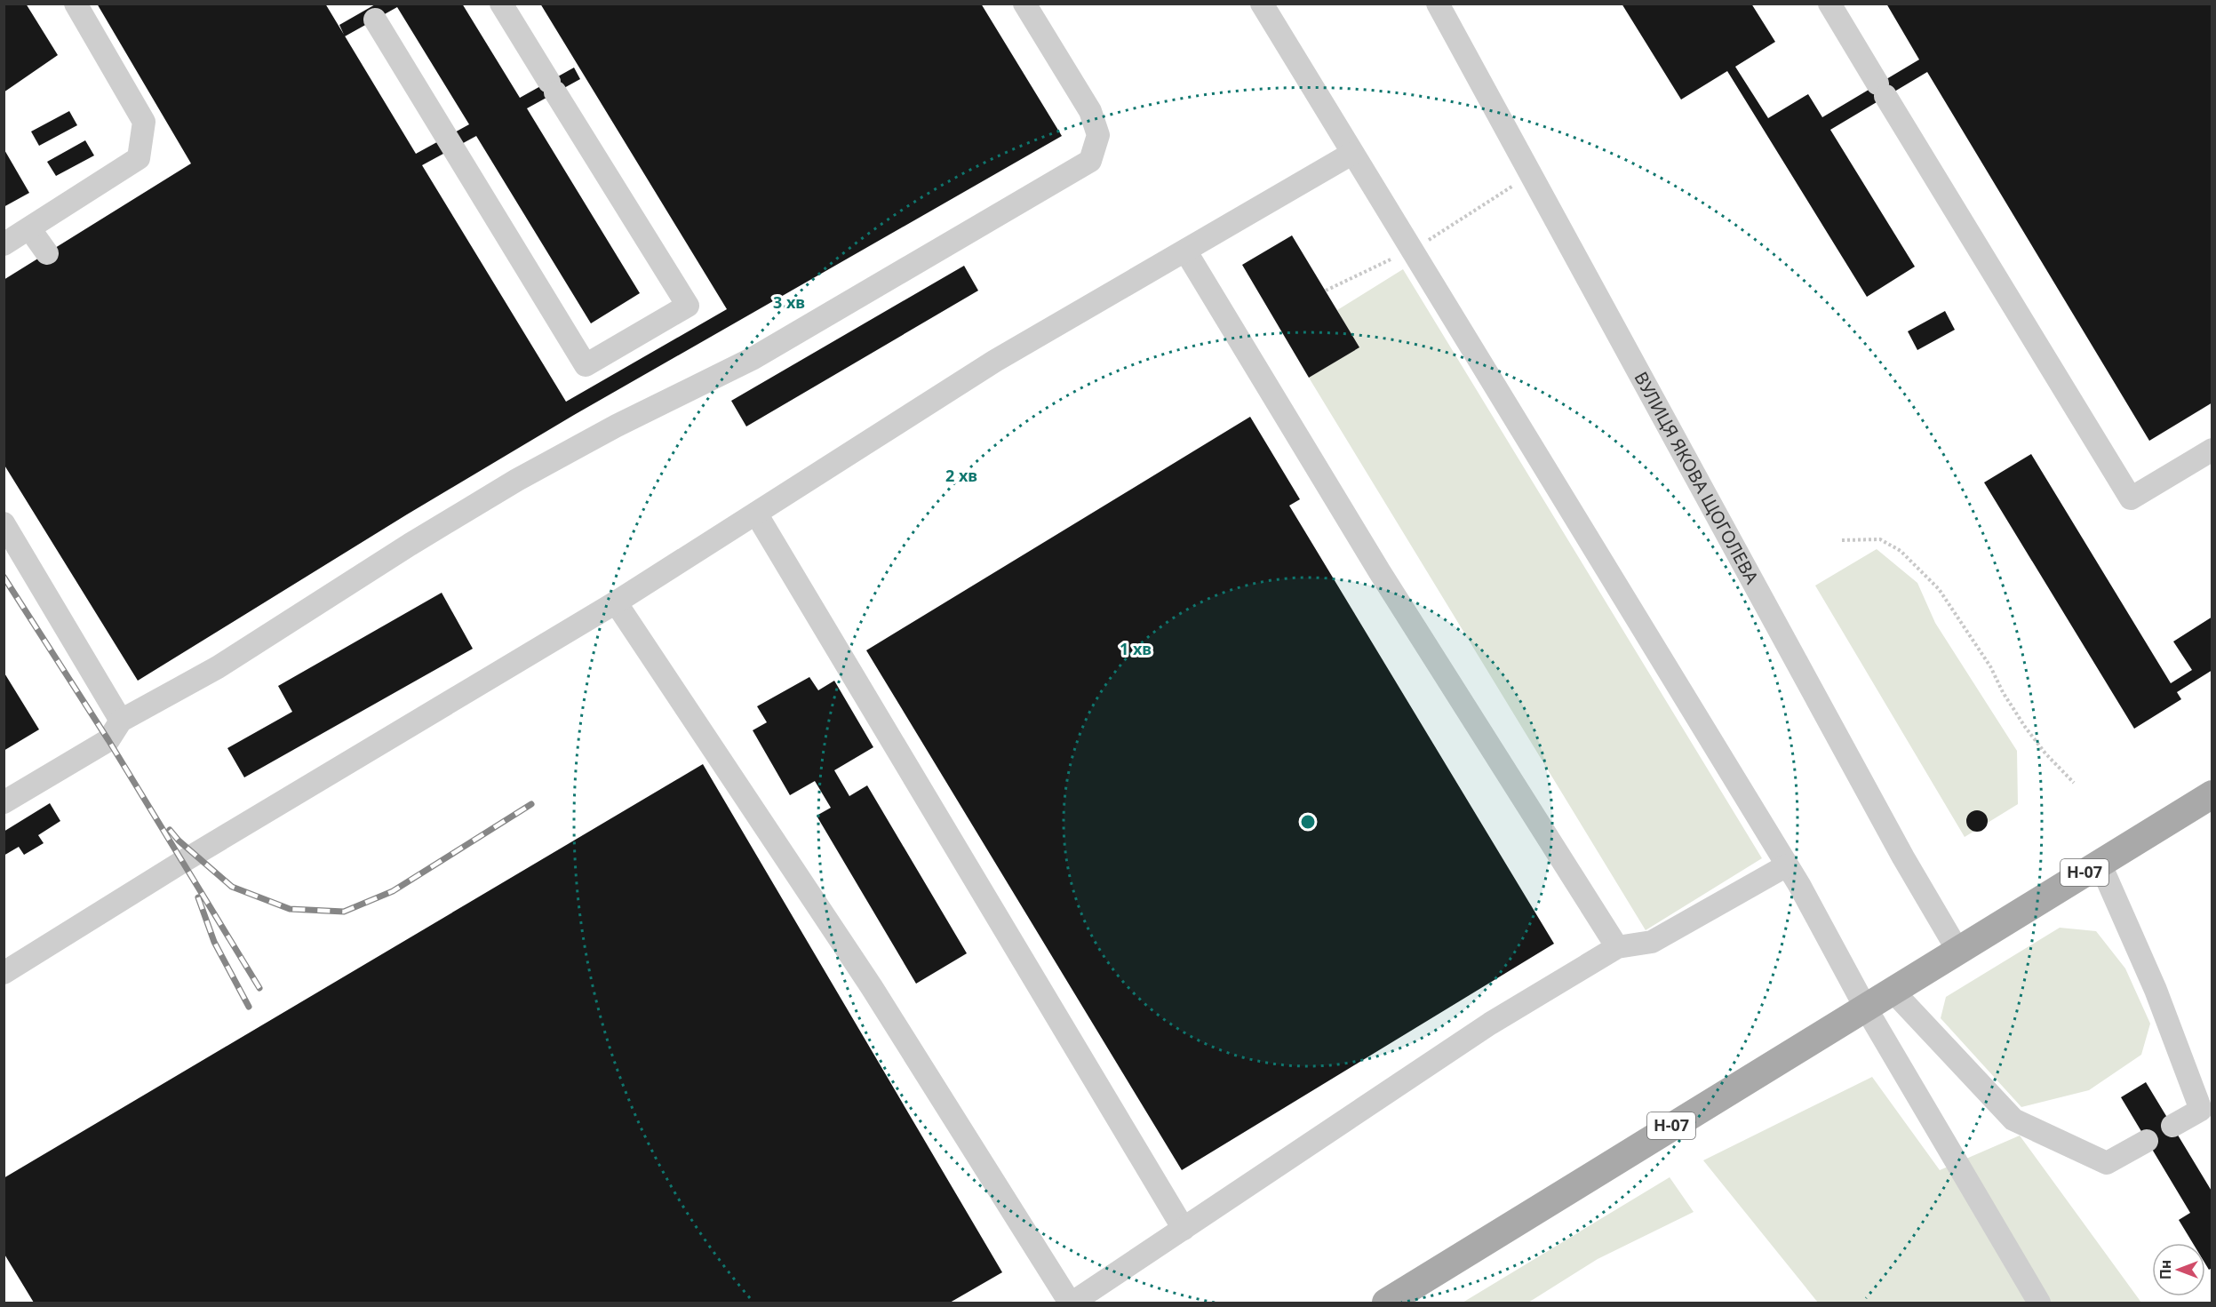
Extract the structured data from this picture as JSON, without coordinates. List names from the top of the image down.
{
  "streets": {
    "main road": ["Н-07"],
    "street": ["ВУЛИЦЯ ЯКОВА ЩОГОЛЕВА"]
  },
  "crossings": [
    ["ВУЛИЦЯ ЯКОВА ЩОГОЛЕВА", "Н-07"]
  ],
  "north": "left",
  "rings": ["3 хв", "2 хв", "1 хв"]
}
